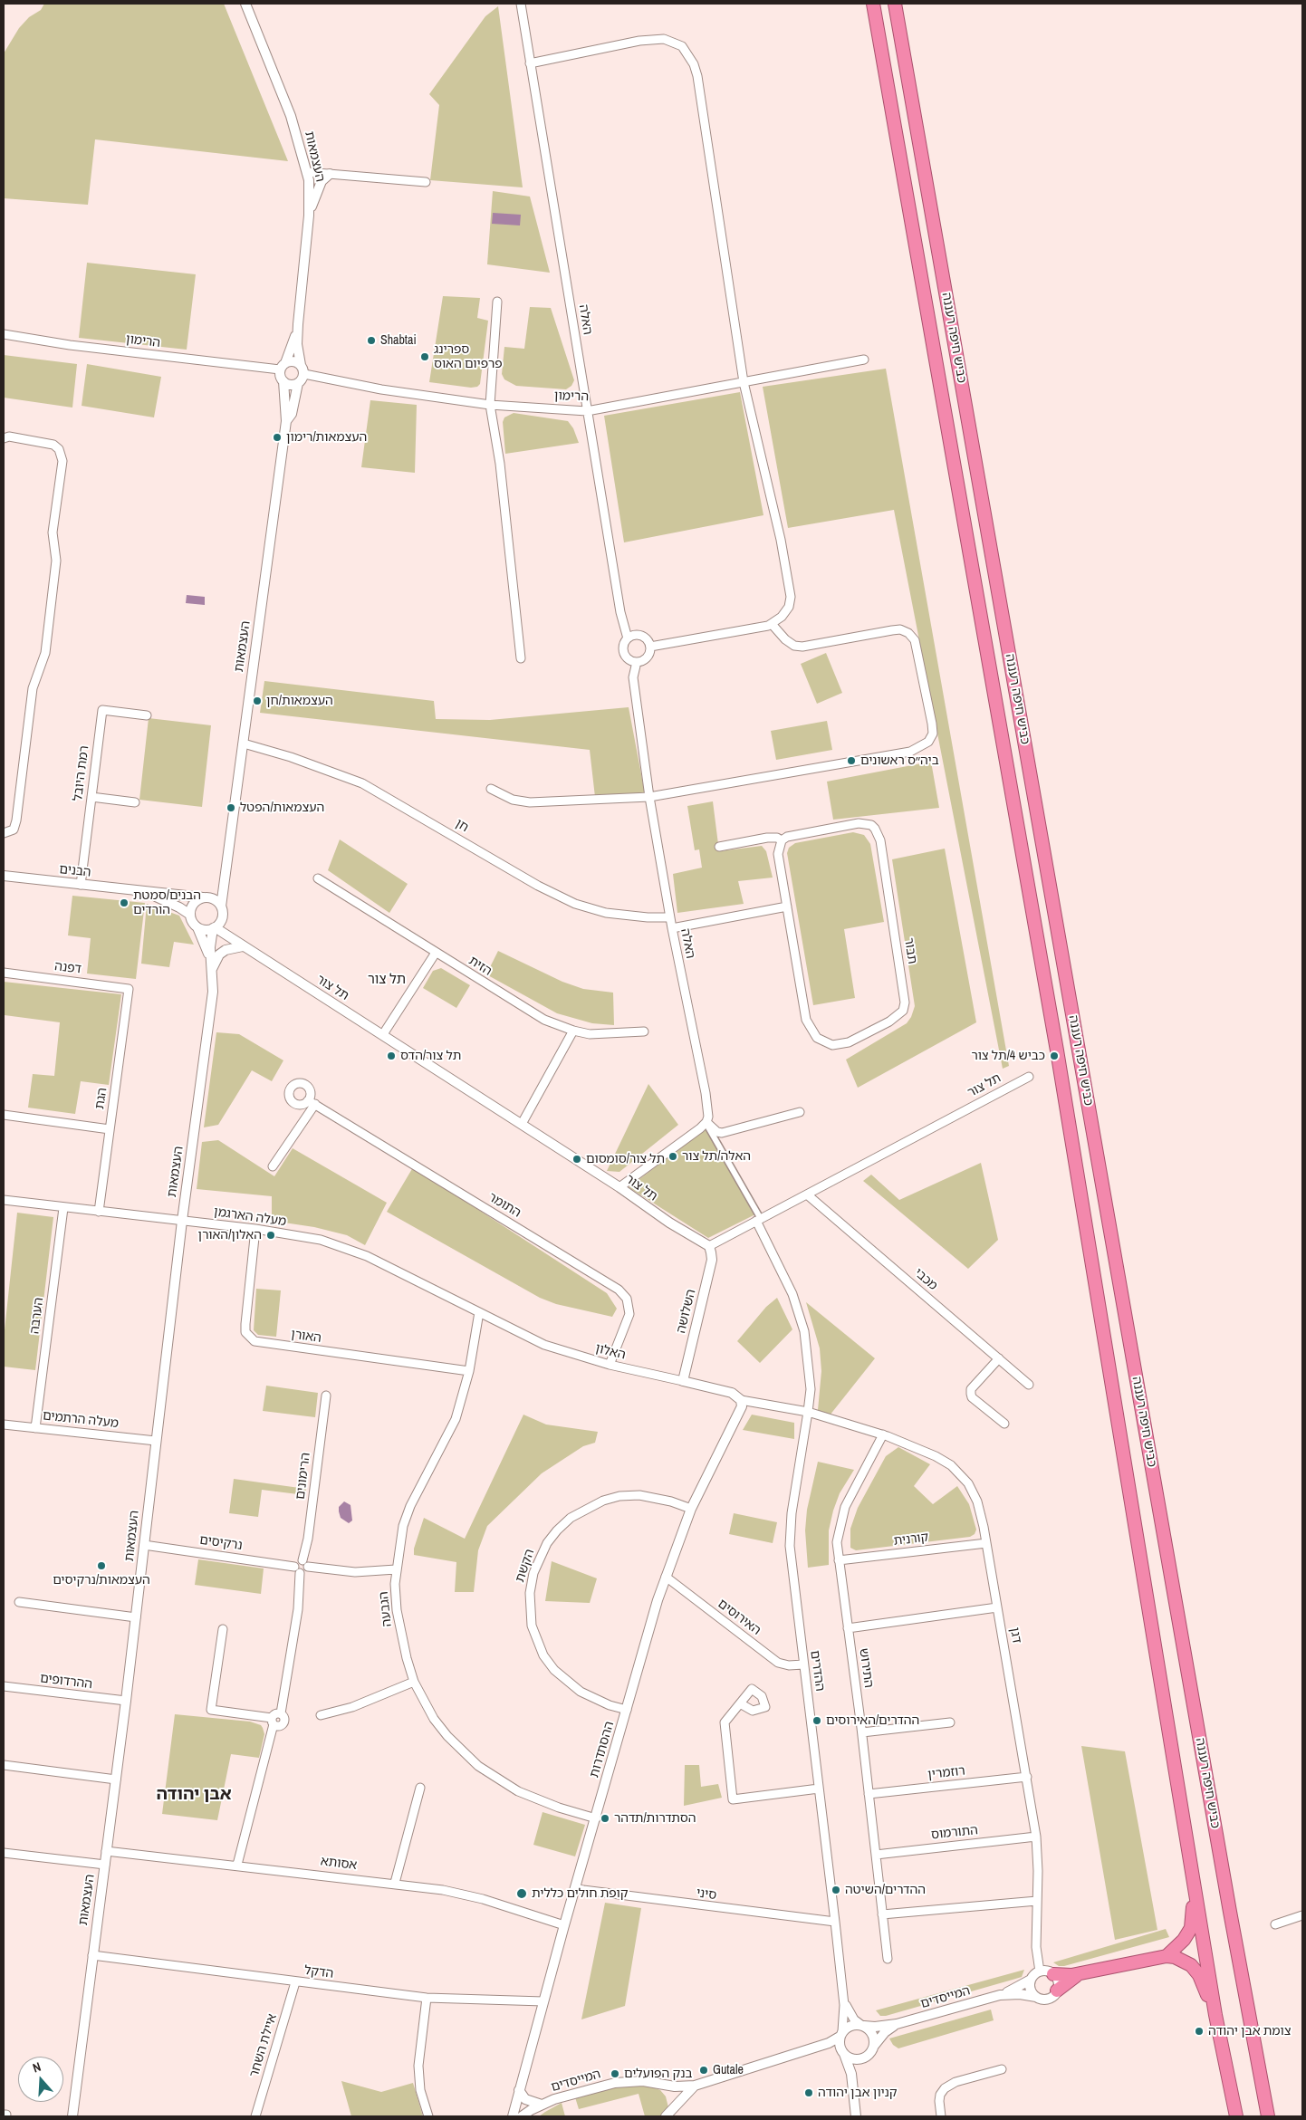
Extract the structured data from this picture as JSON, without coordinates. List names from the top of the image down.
{
  "streets": {
    "highway": ["כביש חיפה רעננה"],
    "street": [
      "העצמאות",
      "האלה",
      "הרימון",
      "רמת היובל",
      "חן",
      "הבנים",
      "תבור",
      "הזית",
      "דפנה",
      "תל צור",
      "הגת",
      "התומר",
      "מעלה הארגמן",
      "מכבי",
      "השלושה",
      "הערבה",
      "האורן",
      "האלון",
      "מעלה הרתמים",
      "הרימונים",
      "קורנית",
      "נרקיסים",
      "הקשת",
      "הגבעה",
      "האירוסים",
      "דגן",
      "התירוש",
      "ההדרים",
      "ההרדופים",
      "ההסתדרות",
      "רוזמרין",
      "התורמוס",
      "אסותא",
      "סיני",
      "הדקל",
      "המייסדים",
      "איילת השחר"
    ]
  },
  "crossings": [
    ["העצמאות", "הרימון"],
    ["העצמאות", "חן"],
    ["העצמאות", "הבנים"],
    ["העצמאות", "תל צור"],
    ["העצמאות", "מעלה הארגמן"],
    ["העצמאות", "מעלה הרתמים"],
    ["העצמאות", "נרקיסים"],
    ["העצמאות", "ההרדופים"],
    ["העצמאות", "אסותא"],
    ["העצמאות", "הדקל"],
    ["האלה", "הרימון"],
    ["האלה", "חן"],
    ["רמת היובל", "הבנים"],
    ["הבנים", "תל צור"],
    ["דפנה", "הגת"],
    ["תל צור", "מכבי"],
    ["תל צור", "השלושה"],
    ["תל צור", "ההדרים"],
    ["הגת", "מעלה הארגמן"],
    ["התומר", "האלון"],
    ["מעלה הארגמן", "הערבה"],
    ["מעלה הארגמן", "האורן"],
    ["מעלה הארגמן", "האלון"],
    ["מעלה הארגמן", "הגבעה"],
    ["השלושה", "האלון"],
    ["הערבה", "מעלה הרתמים"],
    ["האורן", "הגבעה"],
    ["האלון", "הגבעה"],
    ["האלון", "ההסתדרות"],
    ["הרימונים", "נרקיסים"],
    ["קורנית", "דגן"],
    ["קורנית", "התירוש"],
    ["הקשת", "ההסתדרות"],
    ["הגבעה", "ההסתדרות"],
    ["האירוסים", "ההדרים"],
    ["האירוסים", "ההסתדרות"],
    ["דגן", "התירוש"],
    ["דגן", "ההדרים"],
    ["דגן", "רוזמרין"],
    ["דגן", "התורמוס"],
    ["דגן", "המייסדים"],
    ["התירוש", "רוזמרין"],
    ["התירוש", "התורמוס"],
    ["ההדרים", "סיני"],
    ["ההדרים", "המייסדים"],
    ["ההסתדרות", "אסותא"],
    ["ההסתדרות", "סיני"],
    ["ההסתדרות", "הדקל"],
    ["הדקל", "איילת השחר"]
  ],
  "districts": ["תל צור", "אבן יהודה"],
  "places": [
    "Shabtai",
    "ספרינג פרפיום האוס",
    "העצמאות/רימון",
    "העצמאות/חן",
    "ביה״ס ראשונים",
    "העצמאות/הפטל",
    "הבנים/סמטת הורדים",
    "תל צור/הדס",
    "כביש 4/תל צור",
    "האלה/תל צור",
    "תל צור/סומסום",
    "האלון/האורן",
    "העצמאות/נרקיסים",
    "ההדרים/האירוסים",
    "הסתדרות/תדהר",
    "ההדרים/השיטה",
    "קופת חולים כללית",
    "צומת אבן יהודה",
    "Gutale",
    "בנק הפועלים",
    "קניון אבן יהודה"
  ],
  "north": "top"
}
